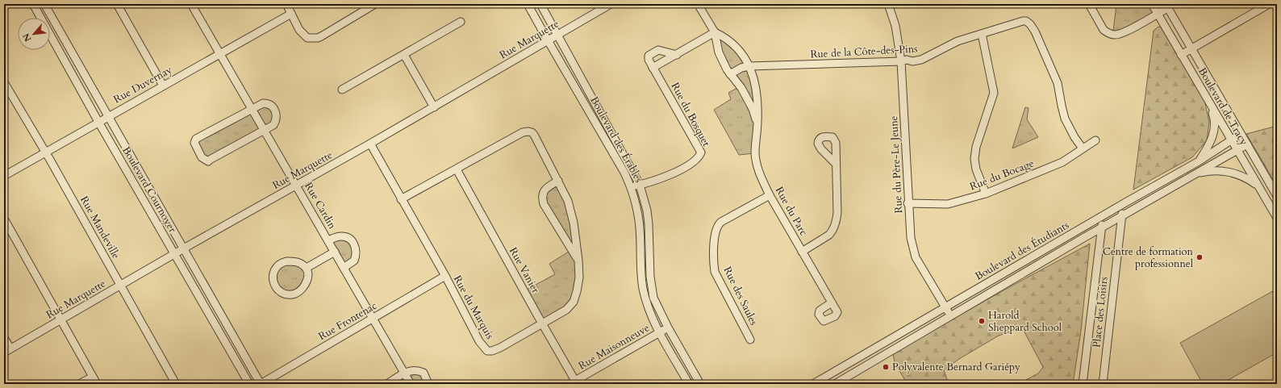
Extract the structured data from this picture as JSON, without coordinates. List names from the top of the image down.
{
  "streets": {
    "street": [
      "Rue Marquette",
      "Rue de la Côte-des-Pins",
      "Rue Duvernay",
      "Boulevard de Tracy",
      "Rue du Bosquet",
      "Boulevard des Érables",
      "Rue du Père-Le Jeune",
      "Rue du Bocage",
      "Boulevard Cournoyer",
      "Rue Cardin",
      "Rue du Parc",
      "Rue Mandeville",
      "Boulevard des Étudiants",
      "Rue Vanier",
      "Rue des Saules",
      "Rue du Marquis",
      "Place des Loisirs",
      "Rue Frontenac",
      "Rue Maisonneuve"
    ]
  },
  "crossings": [
    ["Rue Marquette", "Boulevard des Érables"],
    ["Rue Marquette", "Boulevard Cournoyer"],
    ["Rue Marquette", "Rue Cardin"],
    ["Rue Marquette", "Rue Mandeville"],
    ["Rue Marquette", "Rue du Marquis"],
    ["Rue de la Côte-des-Pins", "Rue du Père-Le Jeune"],
    ["Rue de la Côte-des-Pins", "Rue du Bocage"],
    ["Rue de la Côte-des-Pins", "Rue du Parc"],
    ["Rue Duvernay", "Boulevard Cournoyer"],
    ["Rue Duvernay", "Rue Cardin"],
    ["Rue Duvernay", "Rue Mandeville"],
    ["Boulevard de Tracy", "Boulevard des Étudiants"],
    ["Rue du Bosquet", "Boulevard des Érables"],
    ["Boulevard des Érables", "Rue Maisonneuve"],
    ["Rue du Père-Le Jeune", "Rue du Bocage"],
    ["Rue du Père-Le Jeune", "Boulevard des Étudiants"],
    ["Boulevard Cournoyer", "Rue Frontenac"],
    ["Rue Cardin", "Rue Frontenac"],
    ["Rue du Parc", "Rue des Saules"],
    ["Boulevard des Étudiants", "Place des Loisirs"],
    ["Rue Vanier", "Rue du Marquis"],
    ["Rue Vanier", "Rue Maisonneuve"],
    ["Rue du Marquis", "Rue Frontenac"]
  ],
  "places": ["Centre de formation professionnel", "Harold Sheppard School", "Polyvalente Bernard Gariépy"],
  "north": "bottom left"
}
